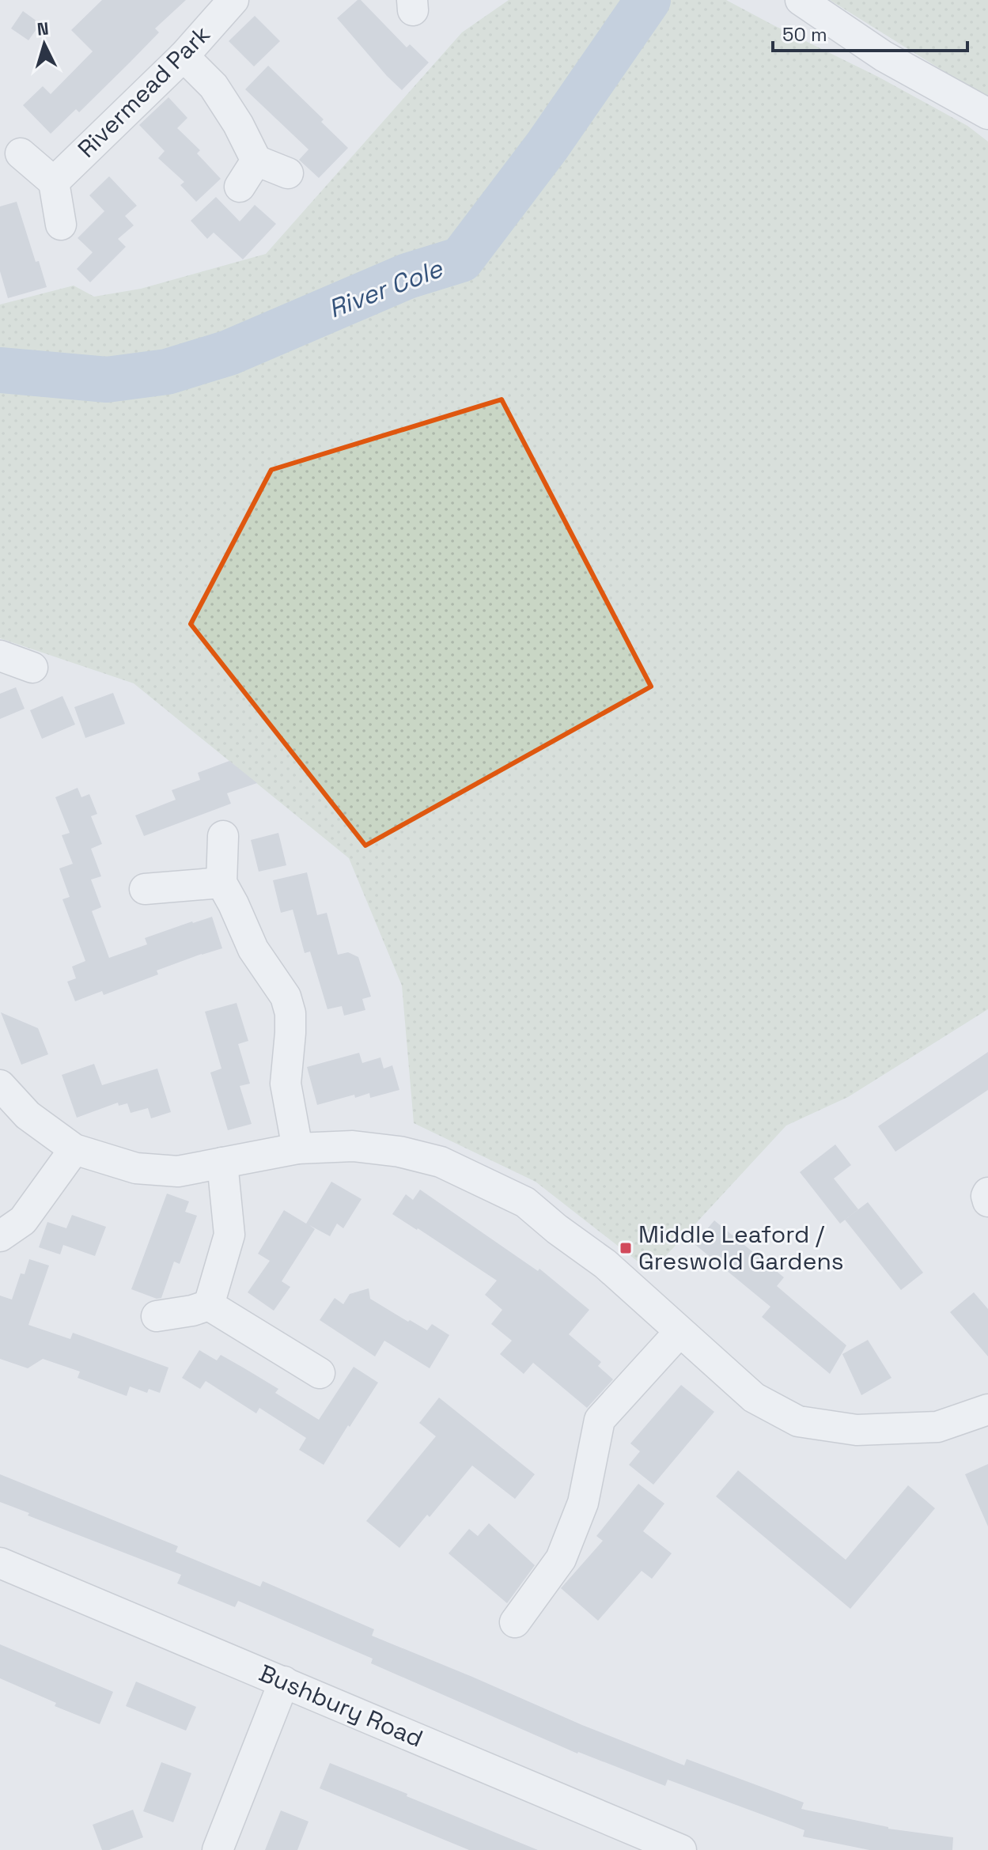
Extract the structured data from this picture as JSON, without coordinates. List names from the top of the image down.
{
  "streets": {
    "street": ["Rivermead Park", "Bushbury Road"]
  },
  "water": ["River Cole"],
  "places": {
    "transit": ["Middle Leaford / Greswold Gardens"]
  },
  "scale_bar": "50 m",
  "north": "top"
}
